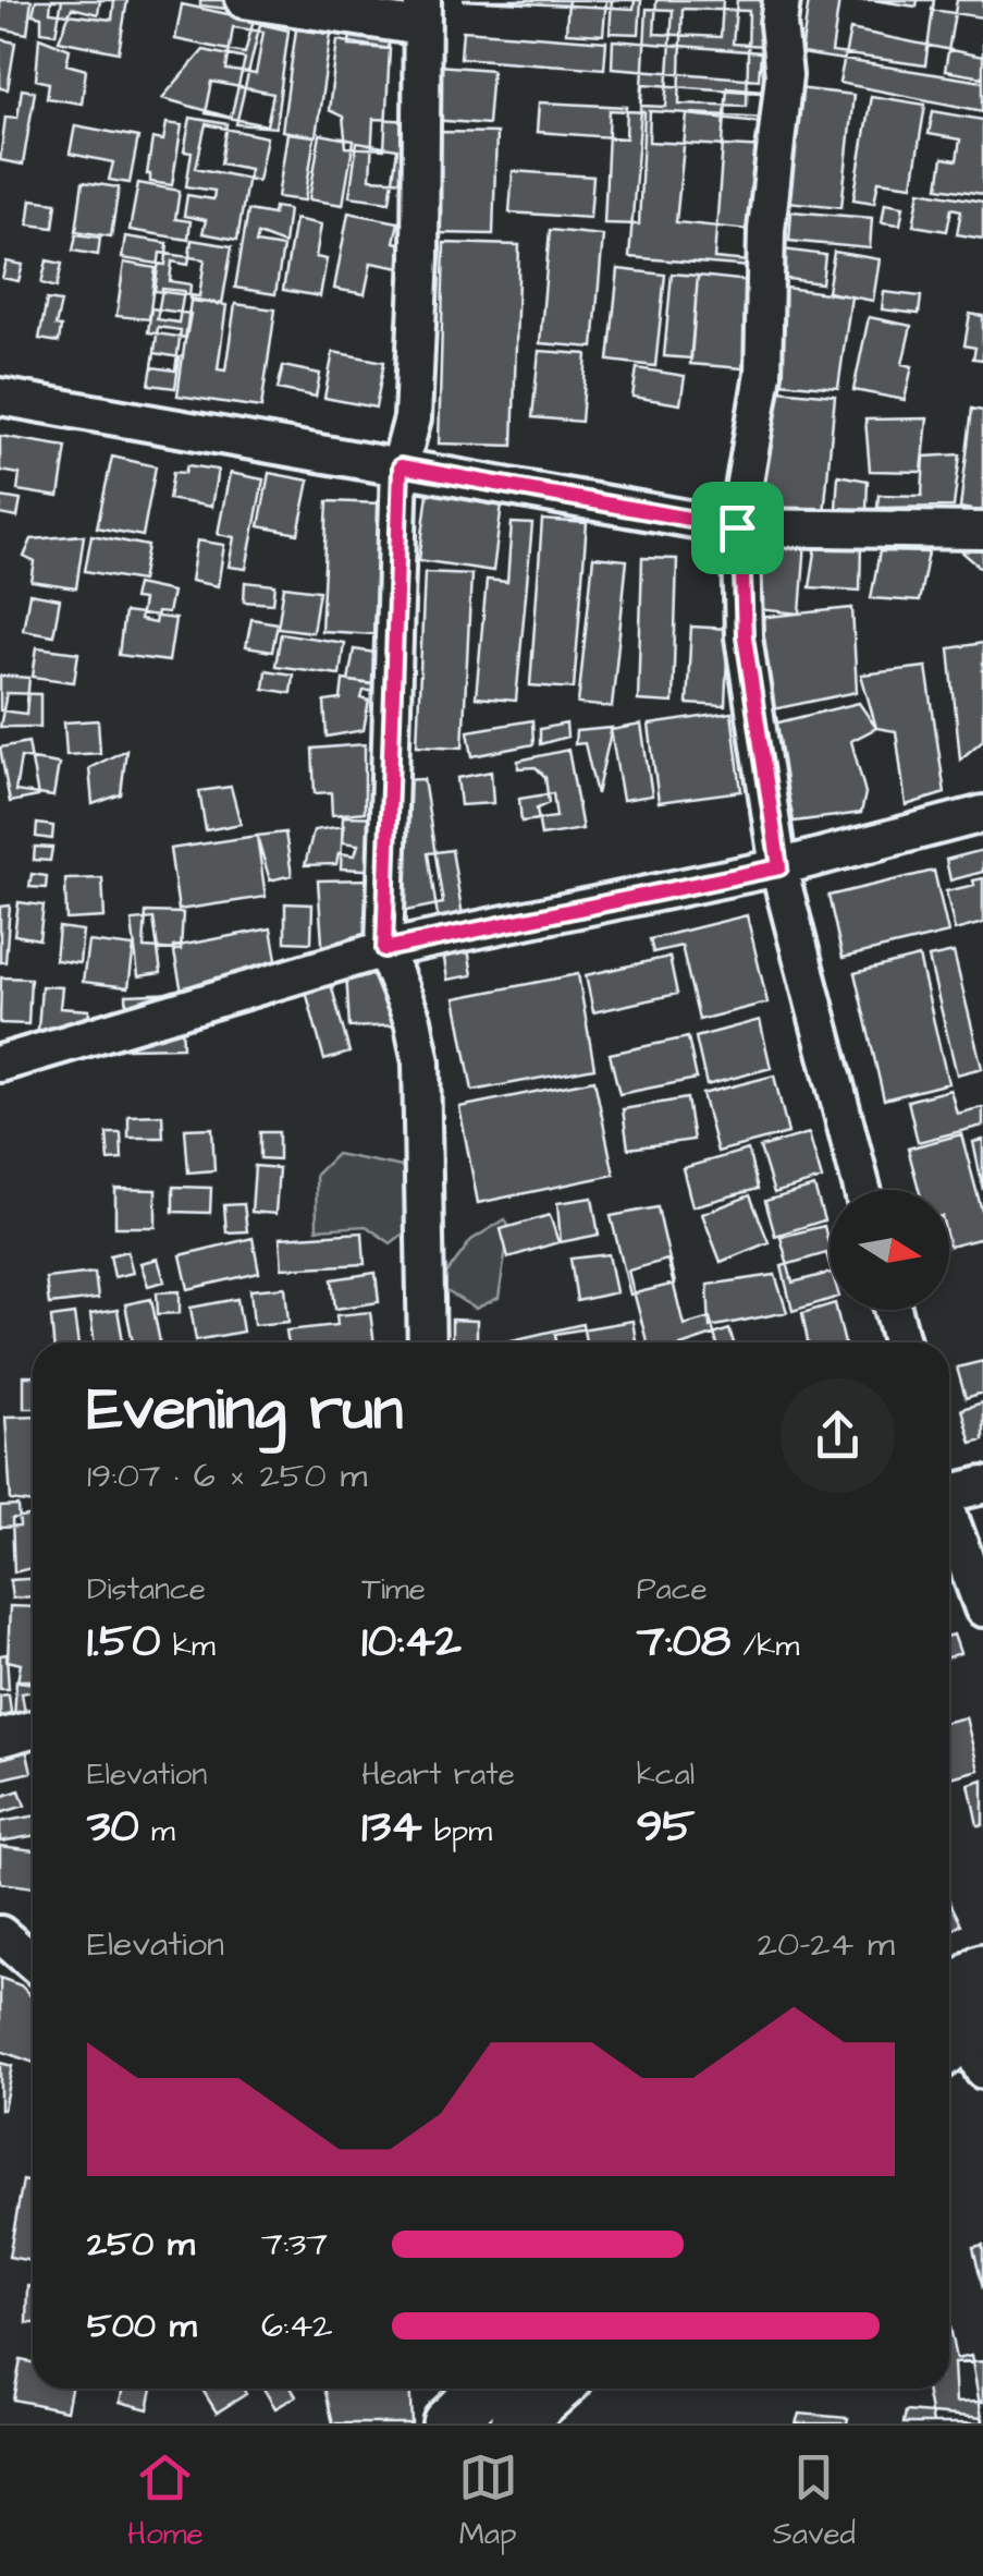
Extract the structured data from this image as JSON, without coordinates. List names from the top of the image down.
{
  "north": "right",
  "page": {
    "heading": ["Evening run", "19:07 · 6 × 250 m"],
    "stats": [
      ["Distance", "1.50 km"],
      ["Time", "10:42"],
      ["Pace", "7:08 /km"],
      ["Elevation", "30 m"],
      ["Heart rate", "134 bpm"],
      ["kcal", "95"]
    ],
    "chart": ["Elevation", "20–24 m"],
    "list": [
      {
        "name": "250 m",
        "note": "7:37"
      },
      {
        "name": "500 m",
        "note": "6:42"
      }
    ],
    "tabs": ["Home", "Map", "Saved"]
  }
}
